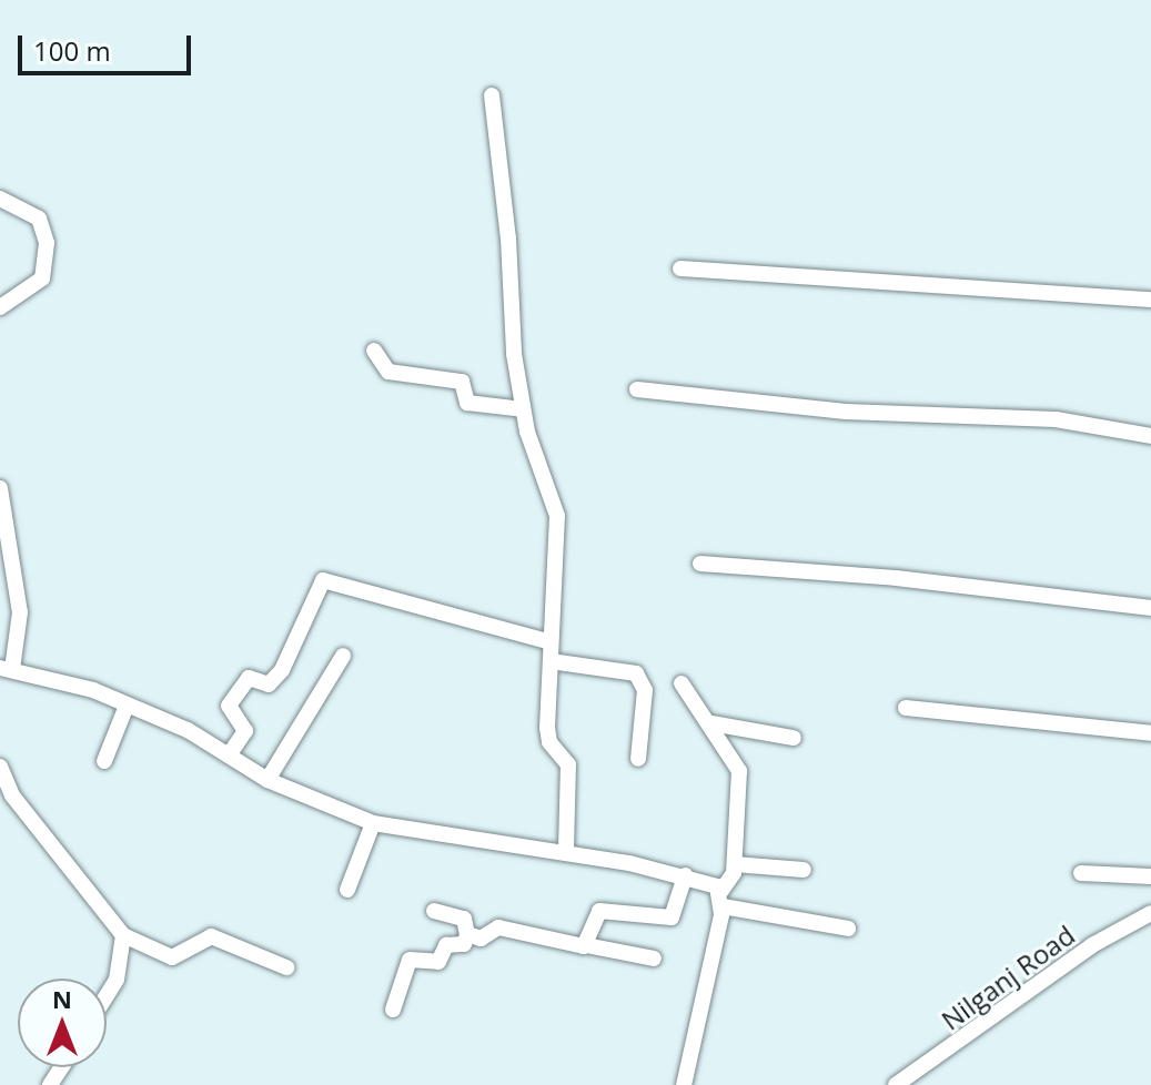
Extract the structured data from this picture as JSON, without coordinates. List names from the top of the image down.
{
  "streets": {
    "street": ["Nilganj Road"]
  },
  "scale_bar": "100 m",
  "north": "top"
}
